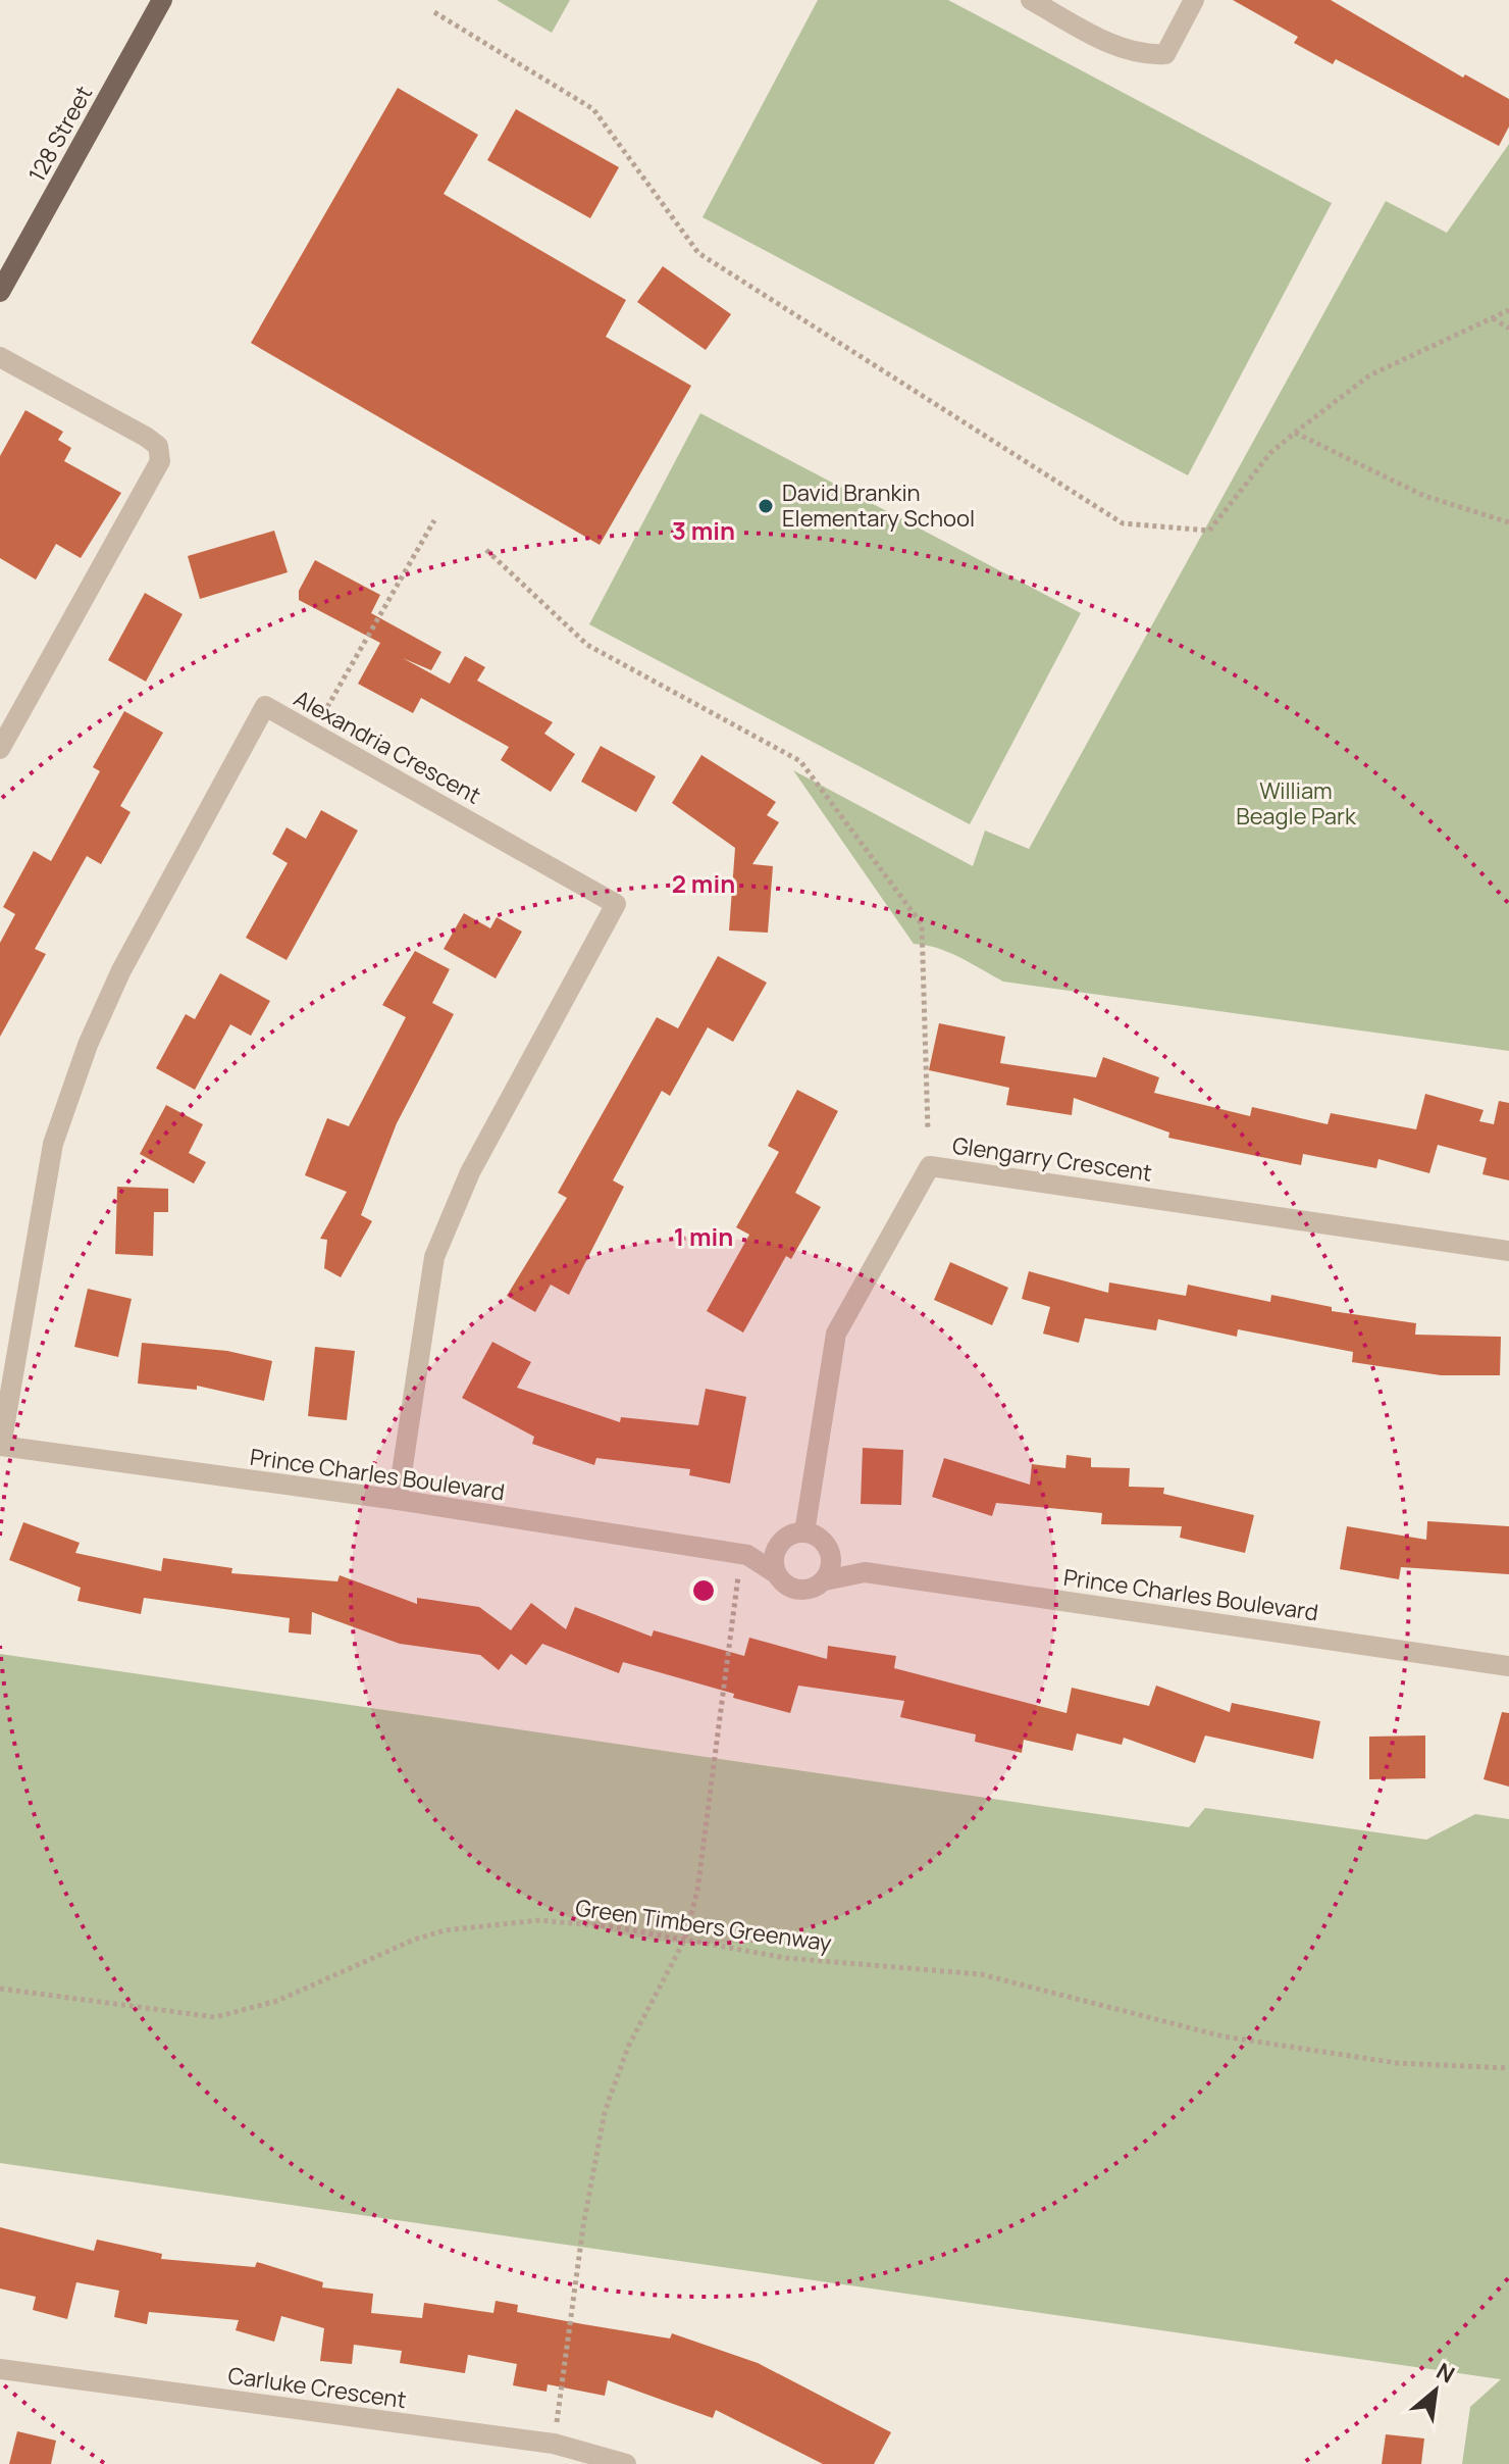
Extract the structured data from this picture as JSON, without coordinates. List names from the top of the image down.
{
  "streets": {
    "main road": ["128 Street"],
    "street": [
      "Alexandria Crescent",
      "Glengarry Crescent",
      "Prince Charles Boulevard",
      "Carluke Crescent"
    ],
    "path": ["Green Timbers Greenway"]
  },
  "crossings": [
    ["Alexandria Crescent", "Prince Charles Boulevard"],
    ["Glengarry Crescent", "Prince Charles Boulevard"]
  ],
  "parks": ["William Beagle Park"],
  "places": ["David Brankin Elementary School"],
  "north": "top right",
  "rings": ["3 min", "2 min", "1 min"]
}
